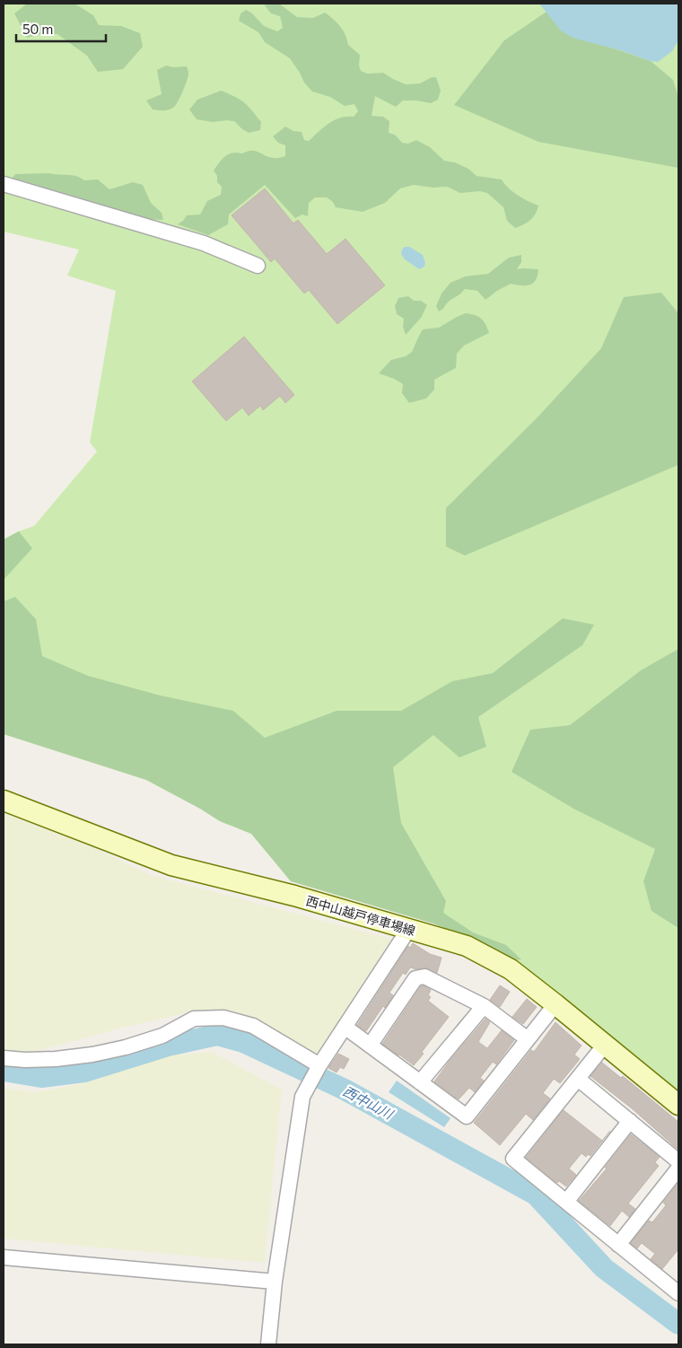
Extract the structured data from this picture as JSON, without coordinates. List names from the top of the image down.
{
  "streets": {
    "main road": ["西中山越戸停車場線"]
  },
  "water": ["西中山川"],
  "scale_bar": "50 m"
}
